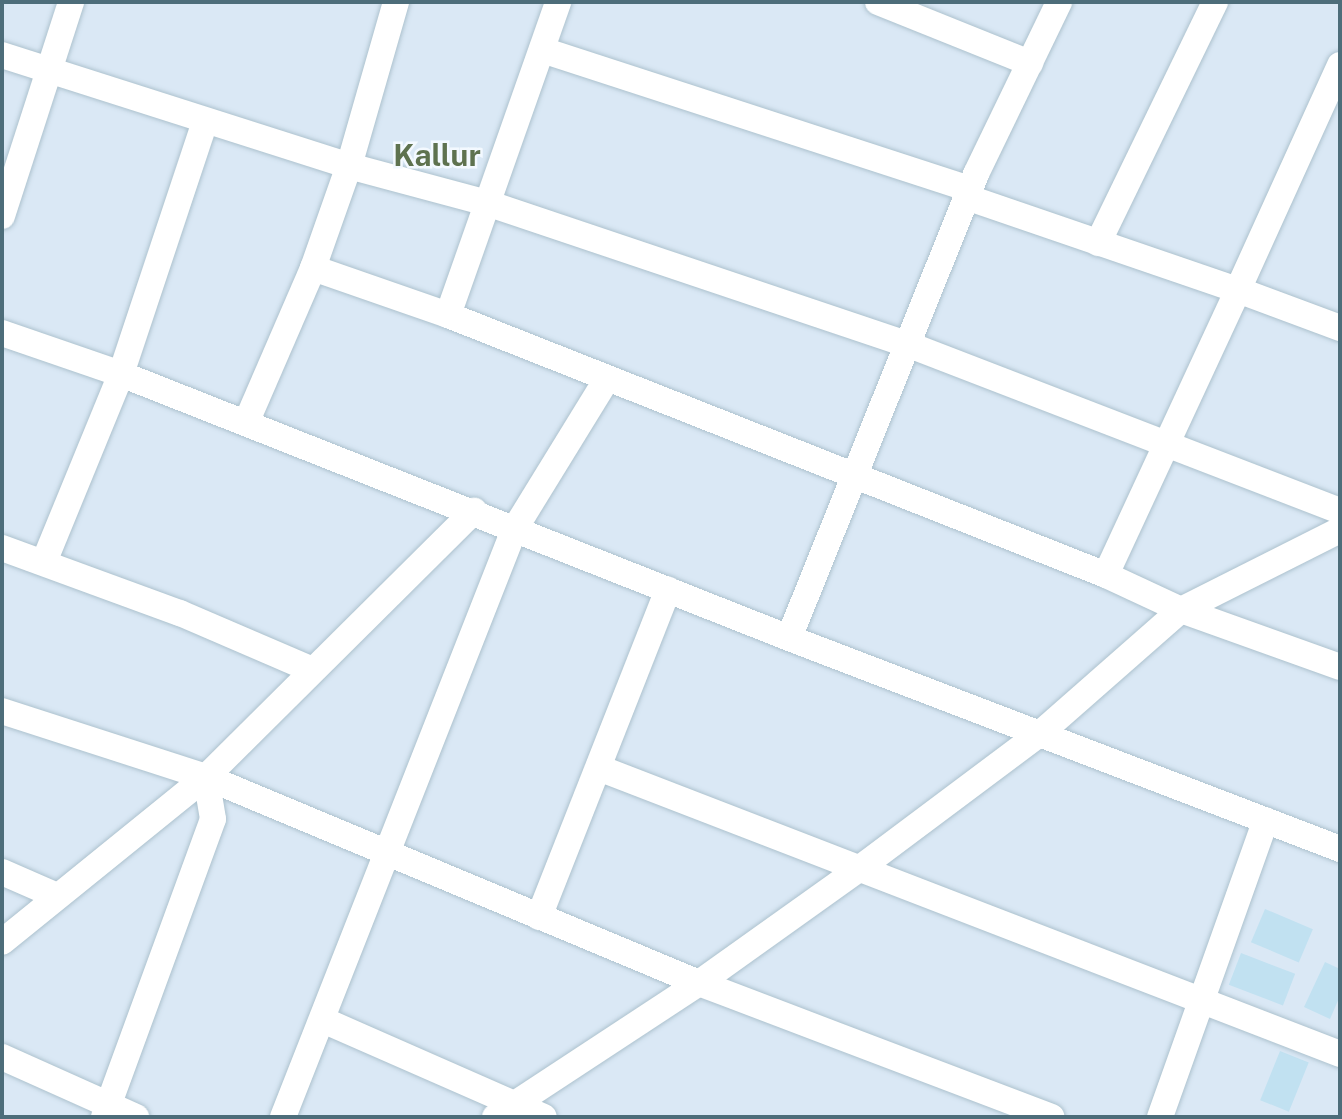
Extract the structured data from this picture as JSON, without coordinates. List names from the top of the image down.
{
  "districts": ["Kallur"]
}
